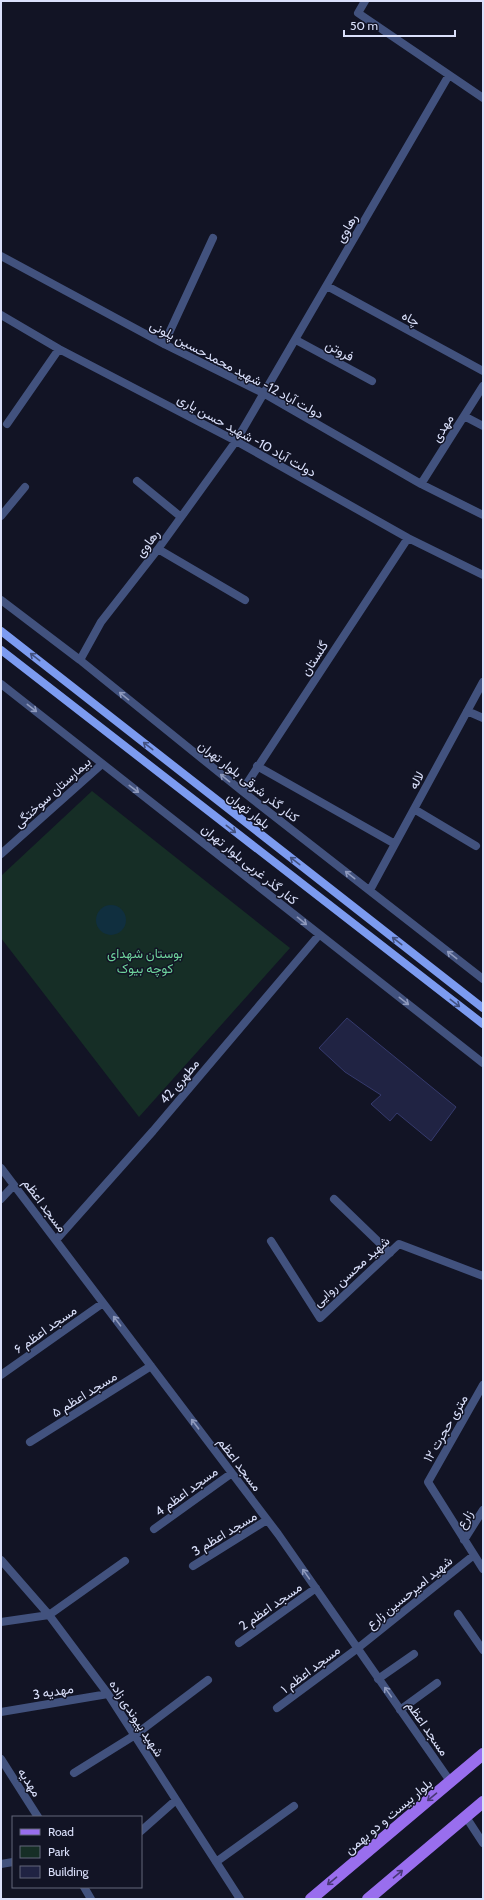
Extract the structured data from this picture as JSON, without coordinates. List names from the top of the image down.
{
  "streets": {
    "main road": ["بلوار تهران", "بلوار بیست و دو بهمن"],
    "street": [
      "رهاوی",
      "چاه",
      "فروتن",
      "دولت آباد 12- شهید محمدحسین پلونی",
      "مهدی",
      "دولت آباد 10- شهید حسن یاری",
      "گلستان",
      "لاله",
      "کنار گذر شرقی بلوار تهران",
      "بیمارستان سوختگی",
      "کنار گذر غربی بلوار تهران",
      "مطهری 42",
      "مسجد اعظم",
      "شهید محسن روایی",
      "مسجد اعظم ۶",
      "مسجد اعظم ۵",
      "۱۲ متری حجرت",
      "مسجد اعظم 4",
      "زارع",
      "مسجد اعظم 3",
      "شهید امیرحسین زارع",
      "مسجد اعظم 2",
      "مسجد اعظم ۱",
      "مهدیه 3",
      "شهید پیوندی زاده",
      "مهدیه"
    ]
  },
  "crossings": [
    ["رهاوی", "چاه"],
    ["رهاوی", "فروتن"],
    ["رهاوی", "دولت آباد 12- شهید محمدحسین پلونی"],
    ["رهاوی", "دولت آباد 10- شهید حسن یاری"],
    ["رهاوی", "کنار گذر شرقی بلوار تهران"],
    ["دولت آباد 12- شهید محمدحسین پلونی", "مهدی"],
    ["دولت آباد 10- شهید حسن یاری", "گلستان"],
    ["گلستان", "کنار گذر شرقی بلوار تهران"],
    ["لاله", "کنار گذر شرقی بلوار تهران"],
    ["بیمارستان سوختگی", "کنار گذر غربی بلوار تهران"],
    ["کنار گذر غربی بلوار تهران", "مطهری 42"],
    ["مطهری 42", "مسجد اعظم"],
    ["مسجد اعظم", "مسجد اعظم ۶"],
    ["مسجد اعظم", "مسجد اعظم ۵"],
    ["مسجد اعظم", "مسجد اعظم 4"],
    ["مسجد اعظم", "مسجد اعظم 3"],
    ["مسجد اعظم", "شهید امیرحسین زارع"],
    ["مسجد اعظم", "مسجد اعظم 2"],
    ["مسجد اعظم", "مسجد اعظم ۱"],
    ["مسجد اعظم", "بلوار بیست و دو بهمن"],
    ["۱۲ متری حجرت", "زارع"],
    ["شهید امیرحسین زارع", "مسجد اعظم ۱"],
    ["مهدیه 3", "شهید پیوندی زاده"]
  ],
  "one_way": ["کنار گذر غربی بلوار تهران", "مسجد اعظم"],
  "parks": ["بوستان شهدای کوچه بیوک"],
  "legend": ["Road", "Park", "Building"],
  "scale_bar": "50 m"
}
